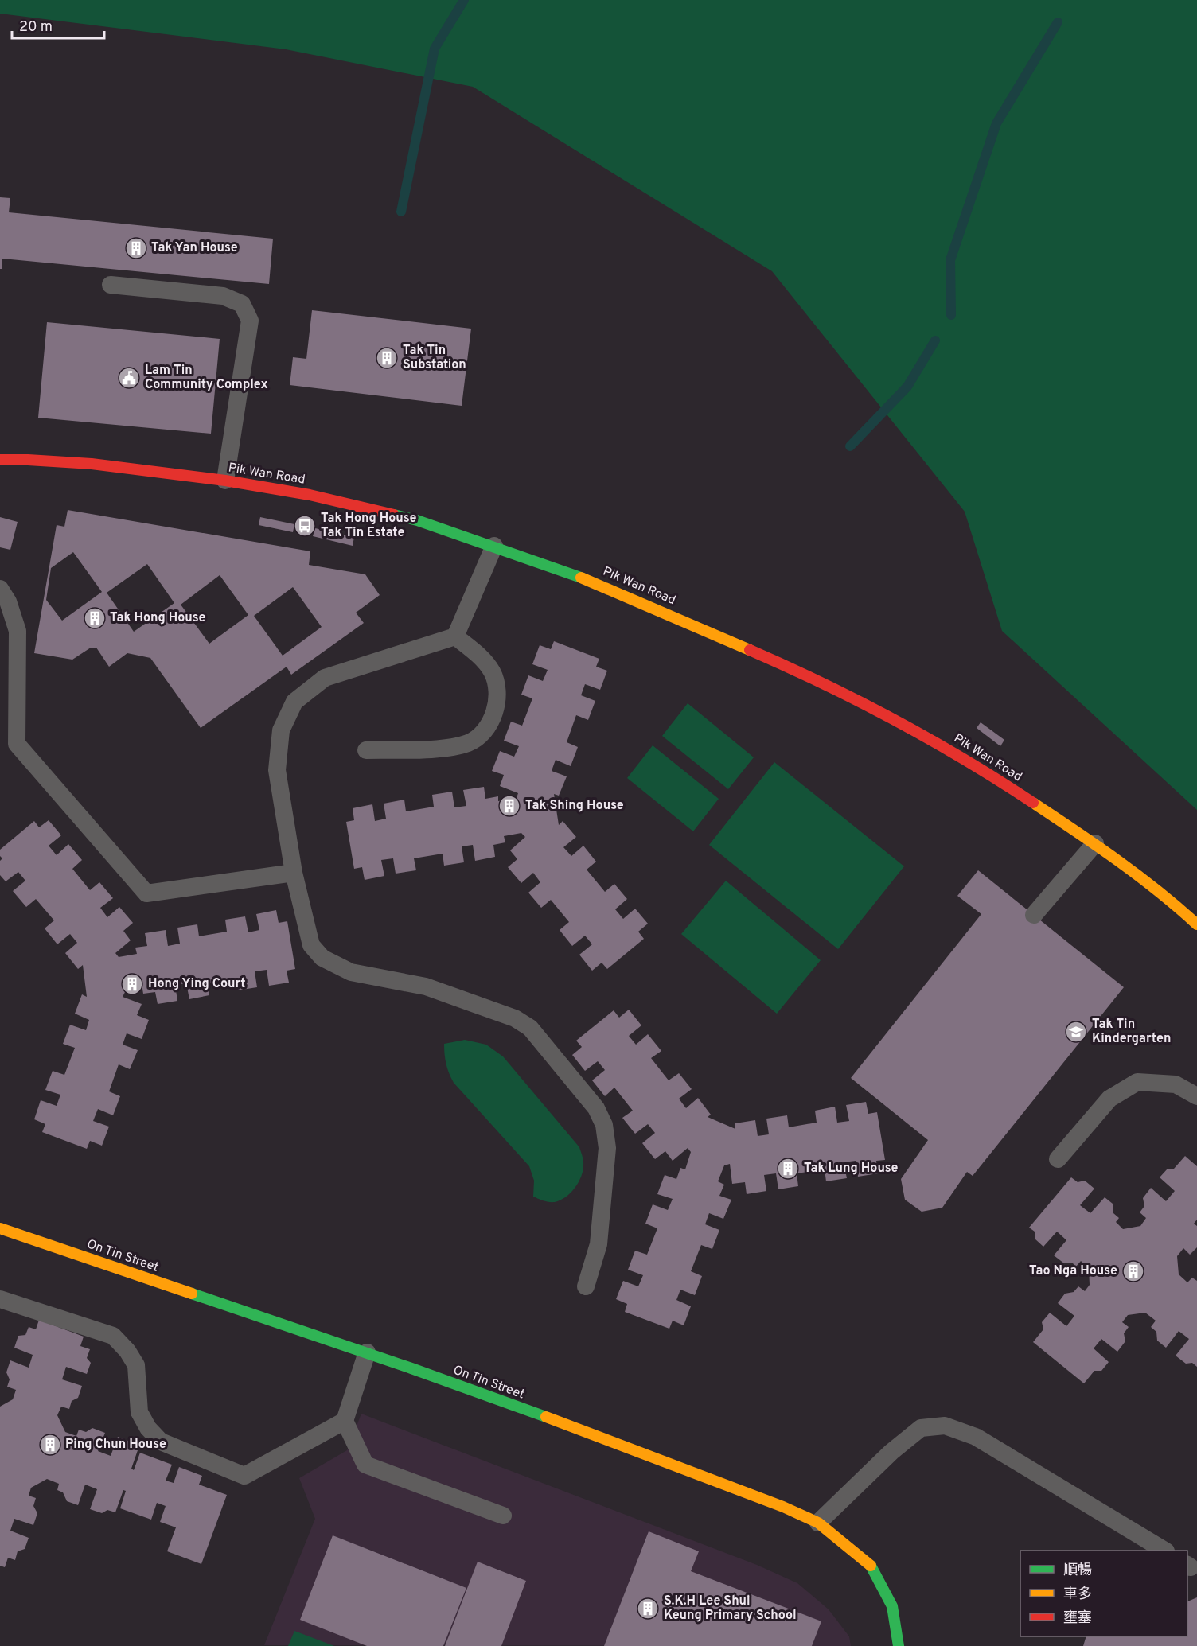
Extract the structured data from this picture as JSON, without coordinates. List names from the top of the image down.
{
  "streets": {
    "main road": ["Pik Wan Road", "On Tin Street"]
  },
  "places": {
    "building": [
      "Tak Yan House",
      "Tak Tin Substation",
      "Tak Hong House",
      "Tak Shing House",
      "Hong Ying Court",
      "Tak Lung House",
      "Tao Nga House",
      "Ping Chun House",
      "S.K.H Lee Shui Keung Primary School"
    ],
    "public building": ["Lam Tin Community Complex"],
    "bus stop": ["Tak Hong House Tak Tin Estate"],
    "school or university": ["Tak Tin Kindergarten"]
  },
  "legend": ["順暢", "車多", "壅塞"],
  "scale_bar": "20 m"
}
